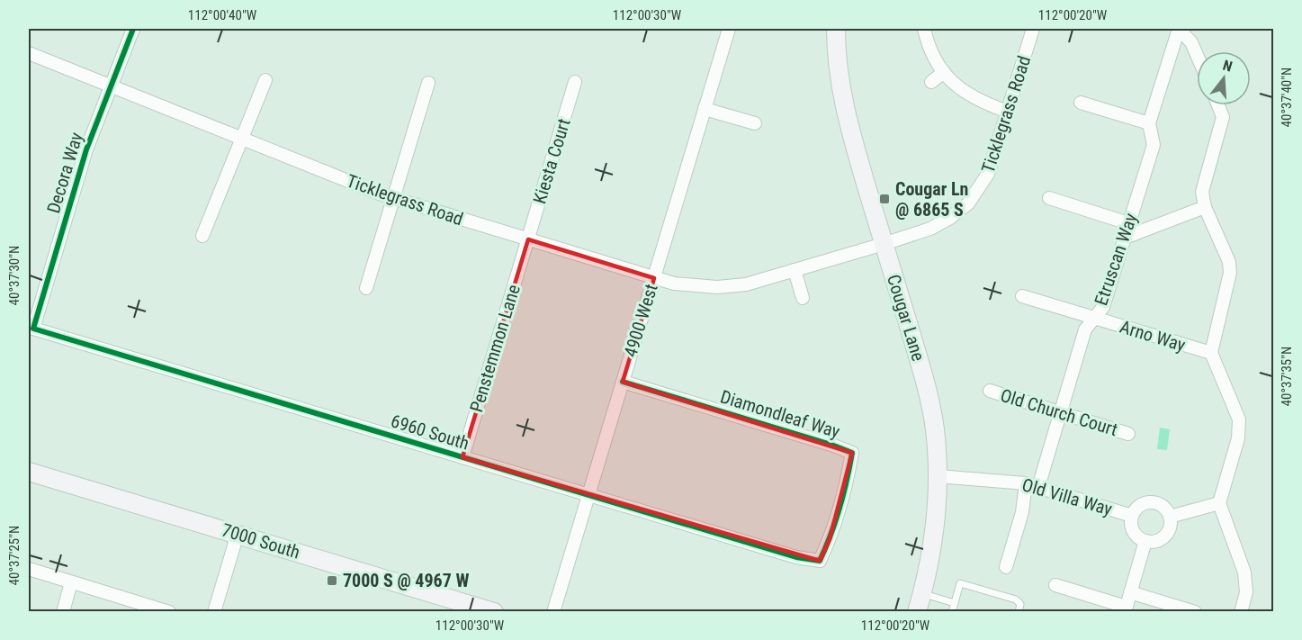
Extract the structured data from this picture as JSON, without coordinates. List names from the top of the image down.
{
  "streets": {
    "main road": ["Cougar Lane", "7000 South"],
    "street": [
      "Ticklegrass Road",
      "Kiesta Court",
      "Decora Way",
      "Etruscan Way",
      "4900 West",
      "Arno Way",
      "Penstemmon Lane",
      "Old Church Court",
      "Diamondleaf Way",
      "6960 South",
      "Old Villa Way"
    ]
  },
  "crossings": [
    ["Ticklegrass Road", "Kiesta Court"],
    ["Ticklegrass Road", "Decora Way"],
    ["Ticklegrass Road", "Cougar Lane"],
    ["Ticklegrass Road", "4900 West"],
    ["Ticklegrass Road", "Penstemmon Lane"],
    ["Kiesta Court", "Penstemmon Lane"],
    ["Decora Way", "6960 South"],
    ["Etruscan Way", "Arno Way"],
    ["Etruscan Way", "Old Church Court"],
    ["Etruscan Way", "Old Villa Way"],
    ["Cougar Lane", "Old Villa Way"],
    ["4900 West", "Diamondleaf Way"],
    ["4900 West", "6960 South"],
    ["Penstemmon Lane", "6960 South"],
    ["Diamondleaf Way", "6960 South"]
  ],
  "places": {
    "transit": ["Cougar Ln @ 6865 S", "7000 S @ 4967 W"]
  },
  "north": "top",
  "coordinates": [
    "112°00'40\"W",
    "112°00'30\"W",
    "112°00'20\"W",
    "40°37'40\"N",
    "40°37'30\"N",
    "40°37'35\"N",
    "40°37'25\"N"
  ]
}
